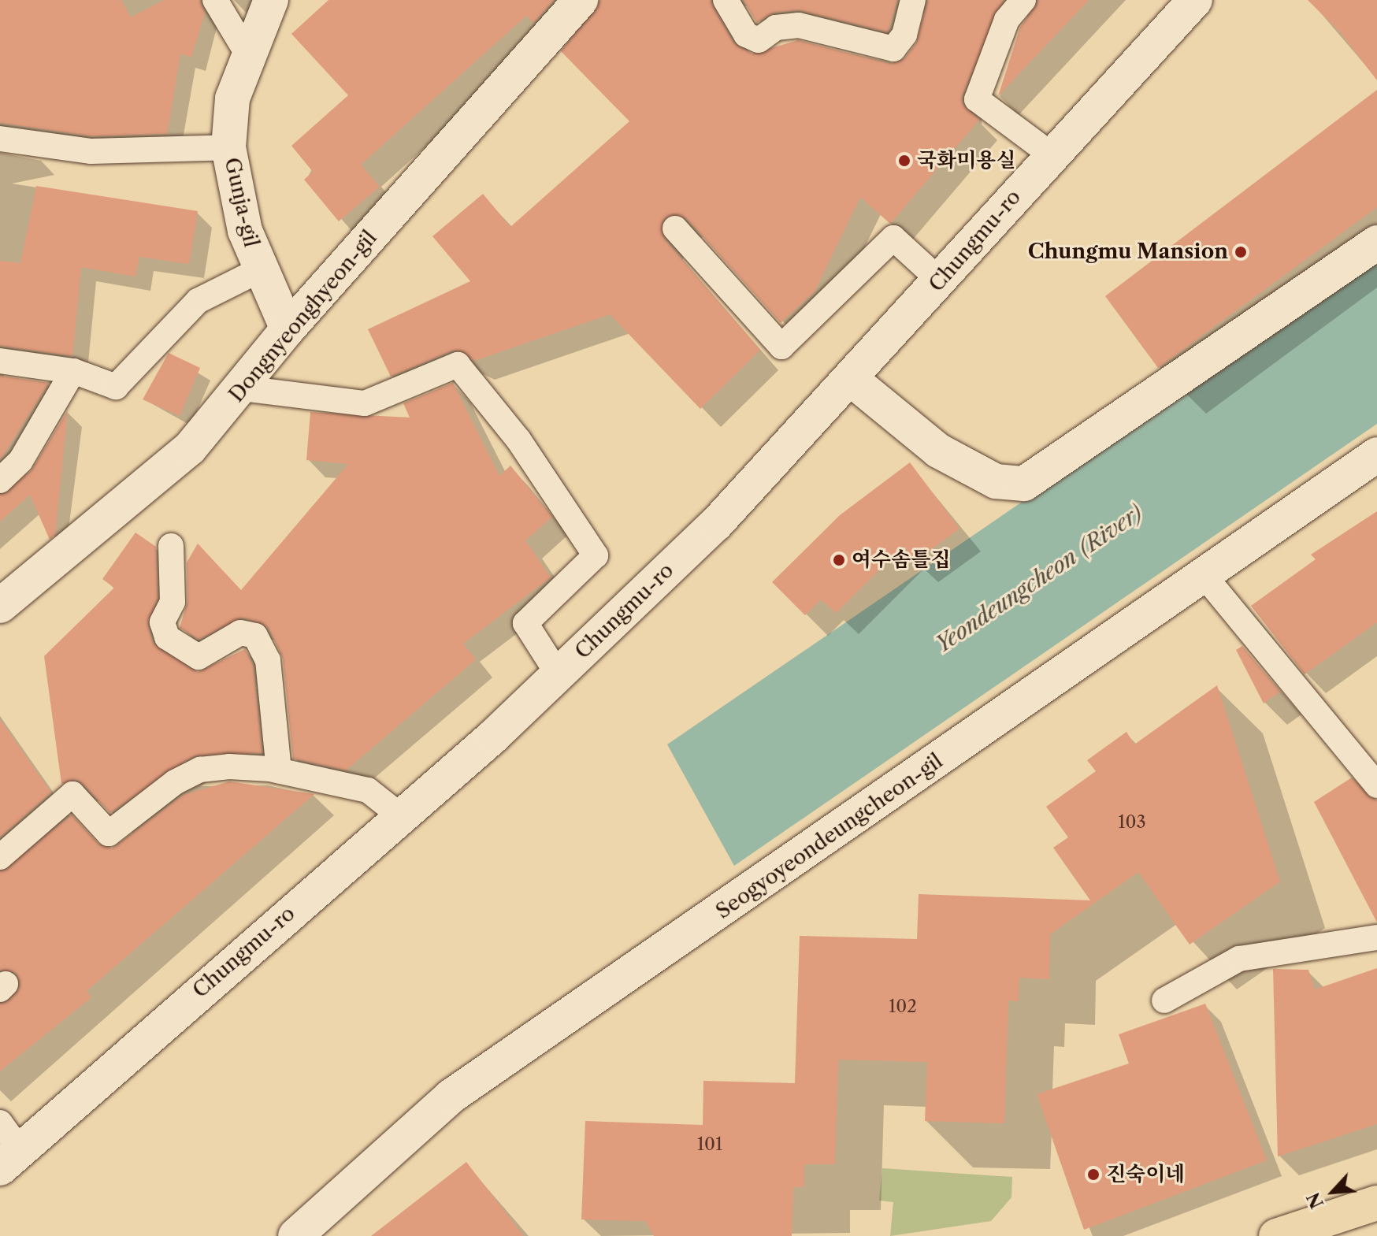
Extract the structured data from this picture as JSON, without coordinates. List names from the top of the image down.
{
  "streets": {
    "street": [
      "Gunja-gil",
      "Chungmu-ro",
      "Dongnyeonghyeon-gil",
      "Seogyoyeondeungcheon-gil"
    ]
  },
  "crossings": [
    ["Gunja-gil", "Dongnyeonghyeon-gil"]
  ],
  "water": ["Yeondeungcheon (River)"],
  "places": [
    "국화미용실",
    "Chungmu Mansion",
    "여수솜틀집",
    "진숙이네"
  ],
  "house_numbers": ["103", "102", "101"],
  "north": "bottom left"
}
